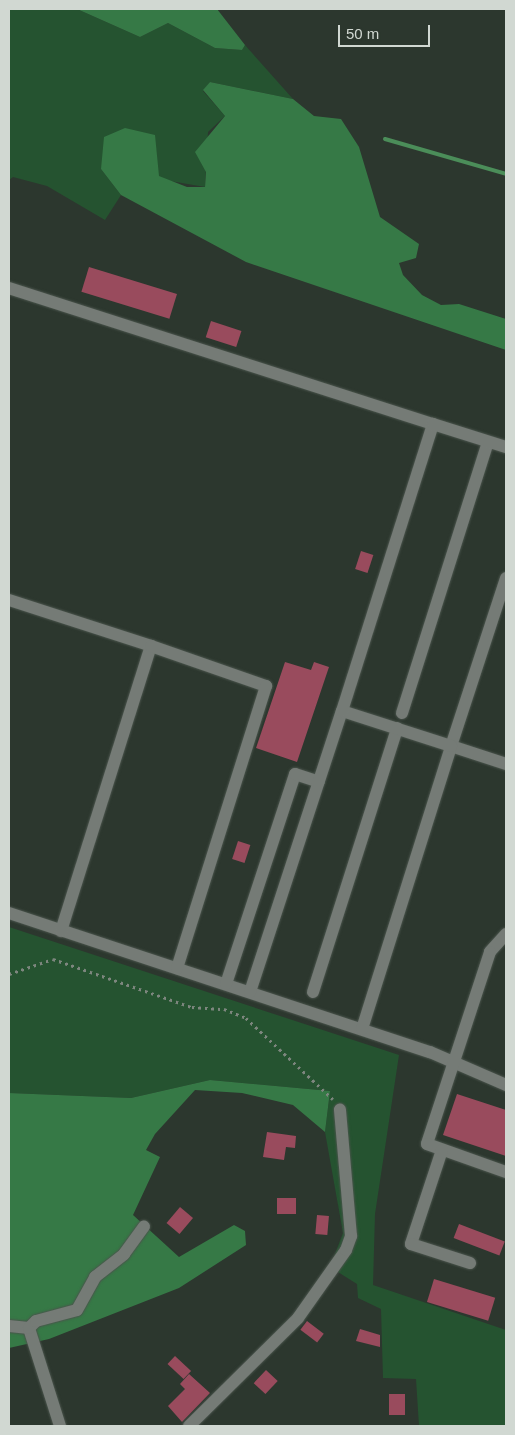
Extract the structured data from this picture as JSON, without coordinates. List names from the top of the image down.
{
  "scale_bar": "50 m"
}
